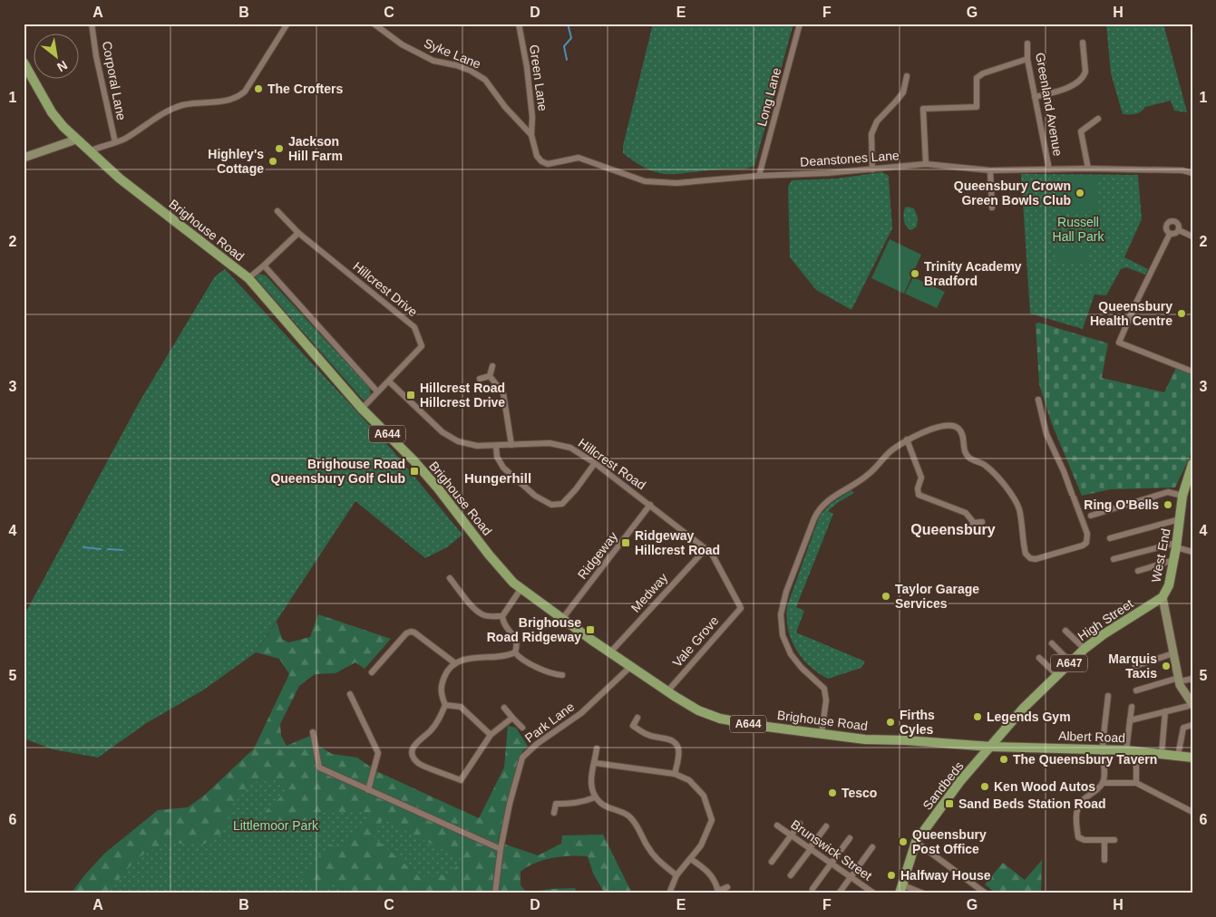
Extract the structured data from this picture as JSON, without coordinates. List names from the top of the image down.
{
  "streets": {
    "main road": [
      "Brighouse Road",
      "A644",
      "West End",
      "High Street",
      "A647",
      "Albert Road",
      "Sandbeds"
    ],
    "street": [
      "Syke Lane",
      "Green Lane",
      "Corporal Lane",
      "Long Lane",
      "Greenland Avenue",
      "Deanstones Lane",
      "Hillcrest Drive",
      "Hillcrest Road",
      "Ridgeway",
      "Medway",
      "Vale Grove",
      "Park Lane",
      "Brunswick Street"
    ]
  },
  "crossings": [
    ["Syke Lane", "Green Lane"],
    ["Syke Lane", "Deanstones Lane"],
    ["Green Lane", "Deanstones Lane"],
    ["Long Lane", "Deanstones Lane"],
    ["Greenland Avenue", "Deanstones Lane"],
    ["Brighouse Road", "Hillcrest Drive"],
    ["Brighouse Road", "Ridgeway"],
    ["Brighouse Road", "Medway"],
    ["Brighouse Road", "High Street"],
    ["Brighouse Road", "Vale Grove"],
    ["Brighouse Road", "Park Lane"],
    ["Brighouse Road", "Albert Road"],
    ["Brighouse Road", "Sandbeds"],
    ["Hillcrest Drive", "Hillcrest Road"],
    ["Hillcrest Road", "Ridgeway"],
    ["Hillcrest Road", "Medway"],
    ["Hillcrest Road", "Vale Grove"],
    ["West End", "High Street"],
    ["High Street", "Albert Road"],
    ["High Street", "Sandbeds"],
    ["Albert Road", "Sandbeds"]
  ],
  "districts": ["Hungerhill", "Queensbury"],
  "parks": ["Russell Hall Park", "Littlemoor Park"],
  "places": {
    "other": [
      "The Crofters",
      "Jackson Hill Farm",
      "Highley's Cottage",
      "Queensbury Crown Green Bowls Club",
      "Trinity Academy Bradford",
      "Queensbury Health Centre",
      "Ring O'Bells",
      "Taylor Garage Services",
      "Marquis Taxis",
      "Legends Gym",
      "Firths Cyles",
      "The Queensbury Tavern",
      "Ken Wood Autos",
      "Tesco",
      "Queensbury Post Office",
      "Halfway House"
    ],
    "transit": [
      "Hillcrest Road Hillcrest Drive",
      "Brighouse Road Queensbury Golf Club",
      "Ridgeway Hillcrest Road",
      "Brighouse Road Ridgeway",
      "Sand Beds Station Road"
    ]
  },
  "north": "bottom right",
  "grid": {
    "columns": [
      "A",
      "B",
      "C",
      "D",
      "E",
      "F",
      "G",
      "H"
    ],
    "rows": [
      "1",
      "2",
      "3",
      "4",
      "5",
      "6"
    ]
  }
}
